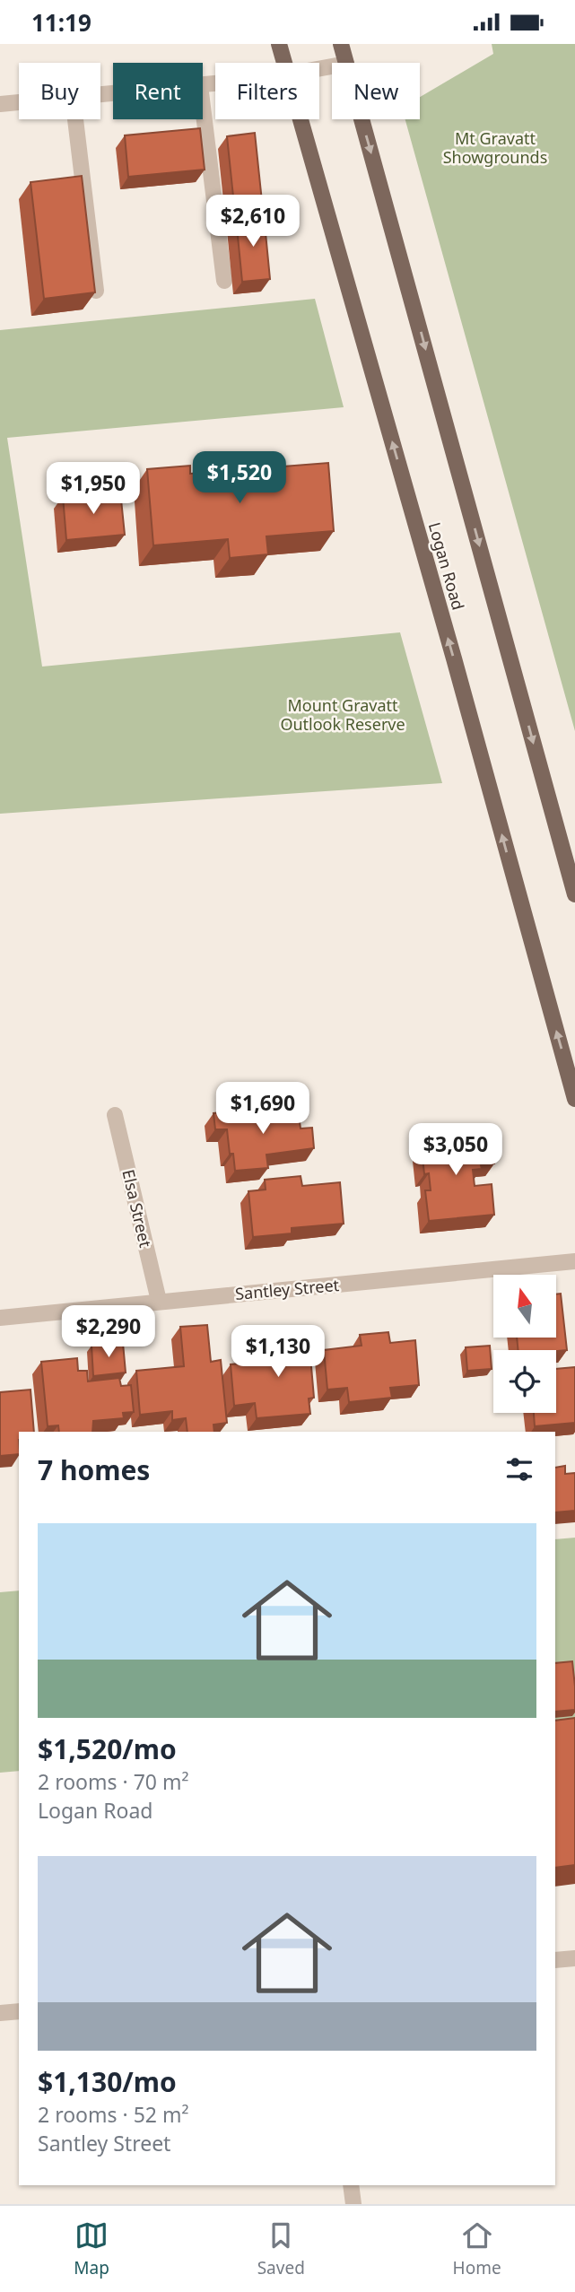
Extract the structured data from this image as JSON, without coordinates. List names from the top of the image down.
{
  "streets": {
    "main road": ["Logan Road"],
    "street": ["Elsa Street", "Santley Street"]
  },
  "crossings": [
    ["Elsa Street", "Santley Street"]
  ],
  "parks": ["Mt Gravatt Showgrounds", "Mount Gravatt Outlook Reserve"],
  "north": "top",
  "page": {
    "status": "11:19",
    "chip": [
      "Buy",
      "Rent",
      "Filters",
      "New"
    ],
    "price": [
      "$2,610",
      "$1,520",
      "$1,950",
      "$1,690",
      "$3,050",
      "$2,290",
      "$1,130"
    ],
    "heading": "7 homes",
    "list": [
      {
        "name": "$1,520/mo",
        "note": "2 rooms · 70 m² · Logan Road"
      },
      {
        "name": "$1,130/mo",
        "note": "2 rooms · 52 m² · Santley Street"
      }
    ],
    "tabs": ["Map", "Saved", "Home"]
  }
}
